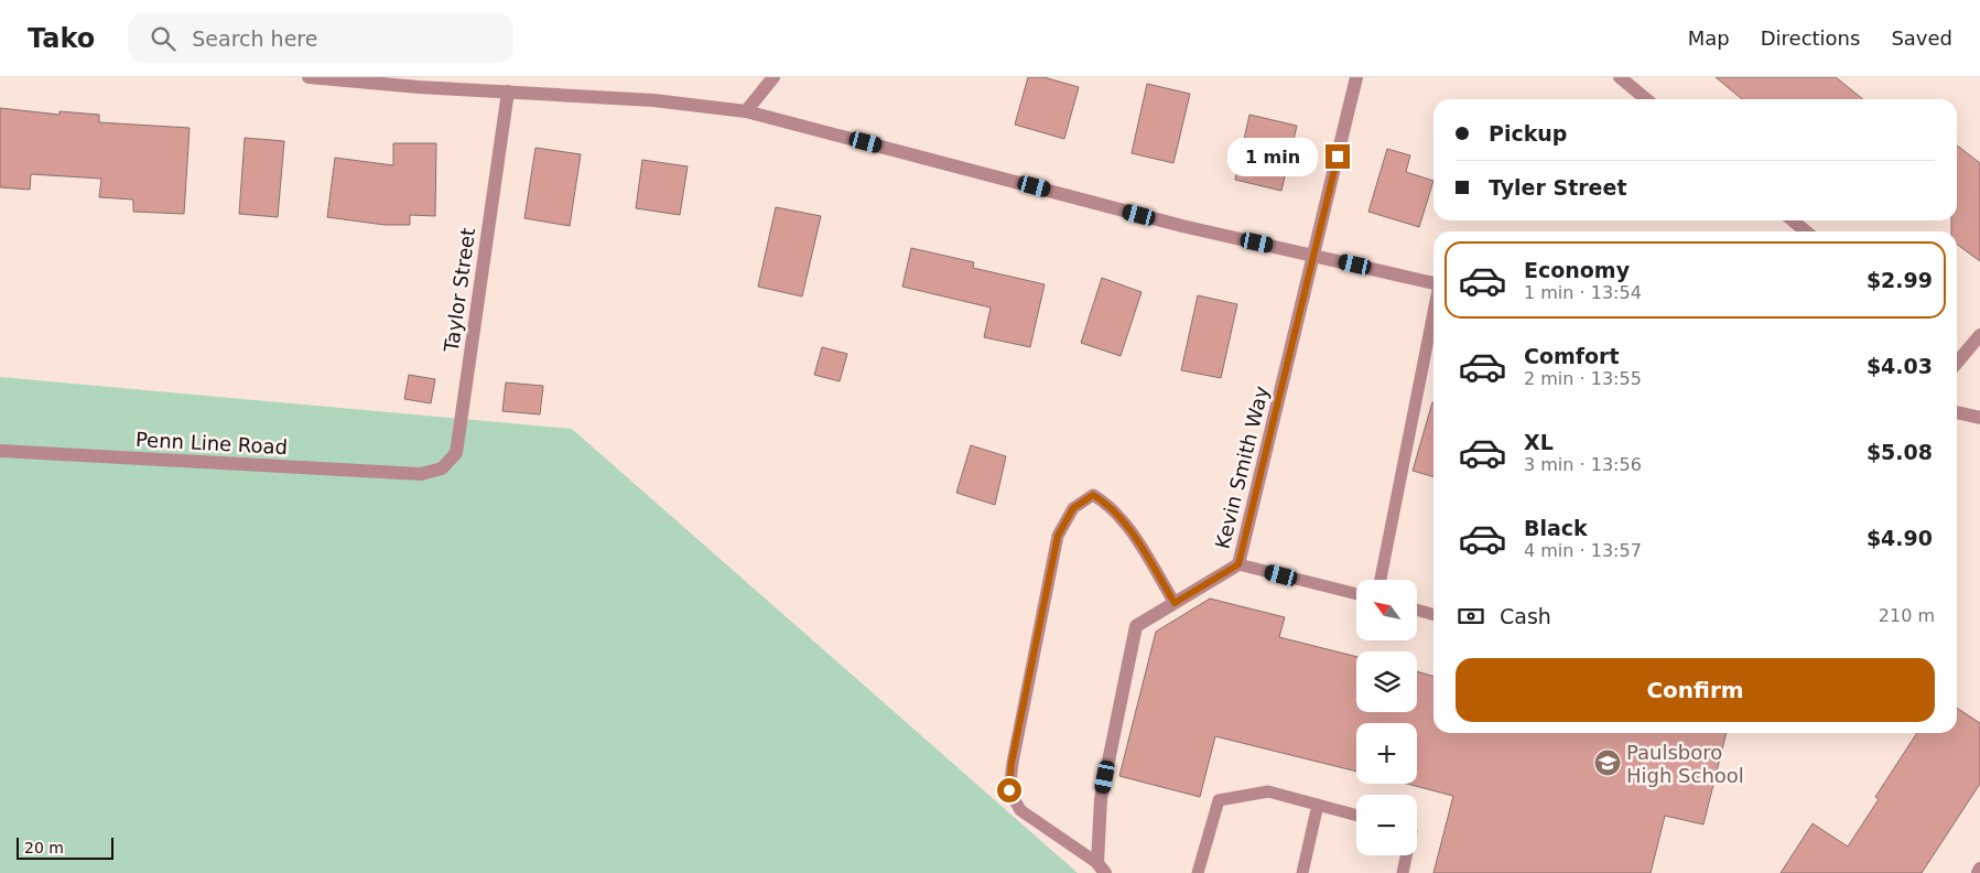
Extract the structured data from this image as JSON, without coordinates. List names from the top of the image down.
{
  "streets": {
    "street": ["Taylor Street", "Penn Line Road", "Kevin Smith Way"]
  },
  "crossings": [
    ["Taylor Street", "Penn Line Road"]
  ],
  "places": {
    "school or university": ["Paulsboro High School"]
  },
  "scale_bar": "20 m",
  "north": "top left",
  "page": {
    "header": "Tako",
    "search": "Search here",
    "nav": ["Map", "Directions", "Saved"],
    "banner": ["Pickup", "Tyler Street"],
    "bubble": "1 min",
    "list": [
      {
        "name": "Economy",
        "note": "1 min · 13:54",
        "value": "$2.99"
      },
      {
        "name": "Comfort",
        "note": "2 min · 13:55",
        "value": "$4.03"
      },
      {
        "name": "XL",
        "note": "3 min · 13:56",
        "value": "$5.08"
      },
      {
        "name": "Black",
        "note": "4 min · 13:57",
        "value": "$4.90"
      }
    ],
    "map_buttons": ["+", "−"],
    "pay": ["Cash", "210 m"],
    "buttons": "Confirm",
    "scale": "20 m"
  }
}
